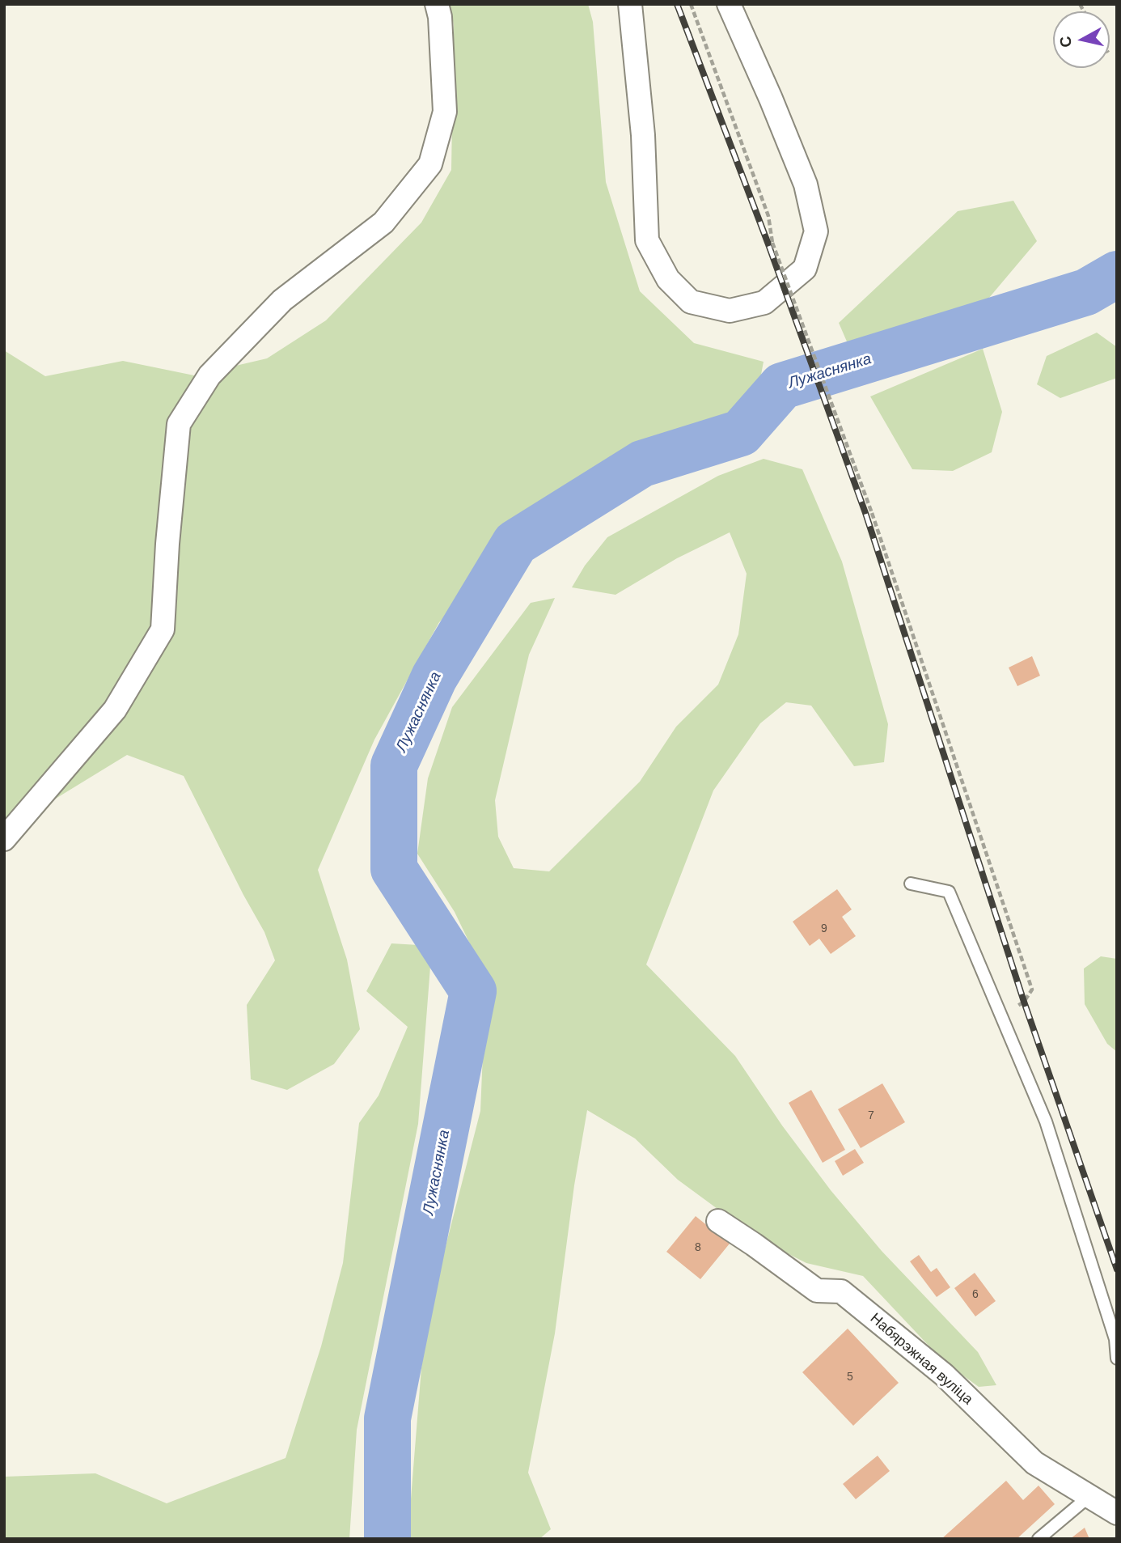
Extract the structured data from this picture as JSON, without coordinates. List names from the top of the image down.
{
  "streets": {
    "street": ["Набярэжная вуліца"]
  },
  "water": ["Лужаснянка"],
  "house_numbers": [
    "9",
    "7",
    "8",
    "6",
    "5"
  ],
  "north": "left"
}
